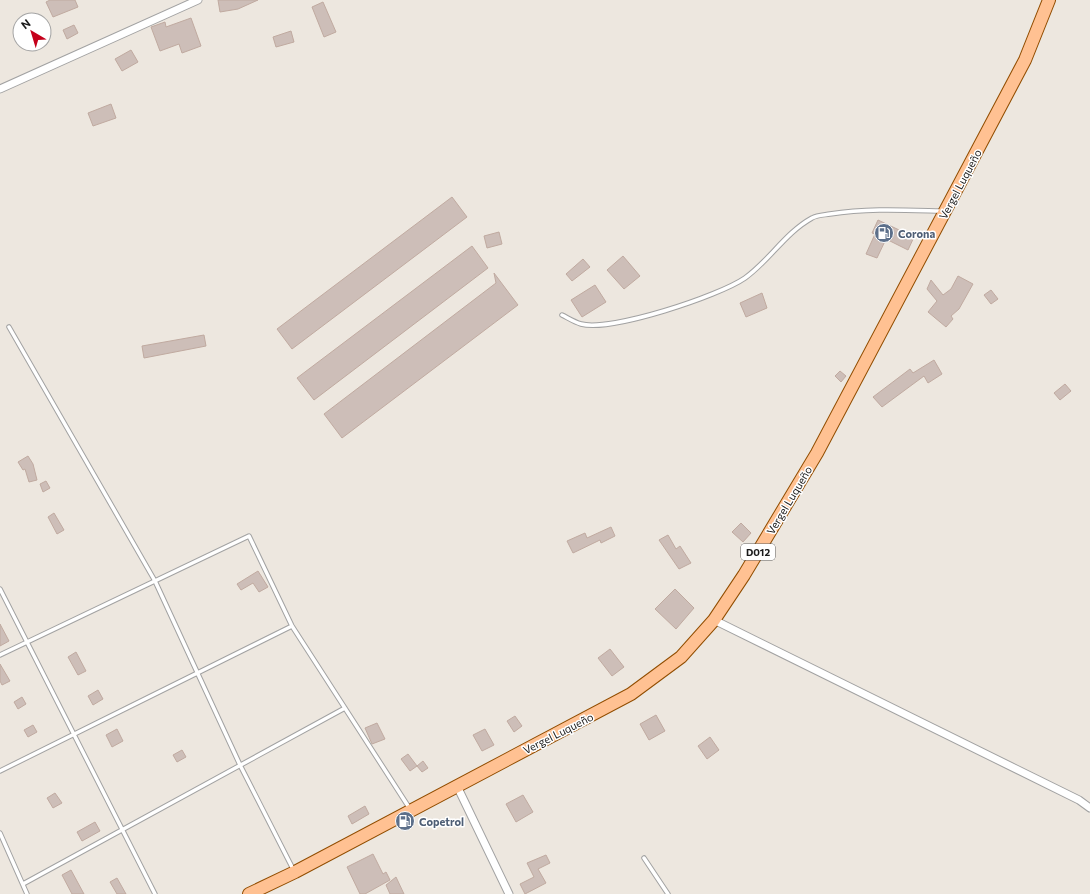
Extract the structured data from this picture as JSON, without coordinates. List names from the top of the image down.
{
  "streets": {
    "main road": ["Vergel Luqueño", "D012"]
  },
  "places": {
    "fuel station": ["Corona", "Copetrol"]
  },
  "north": "top left"
}
